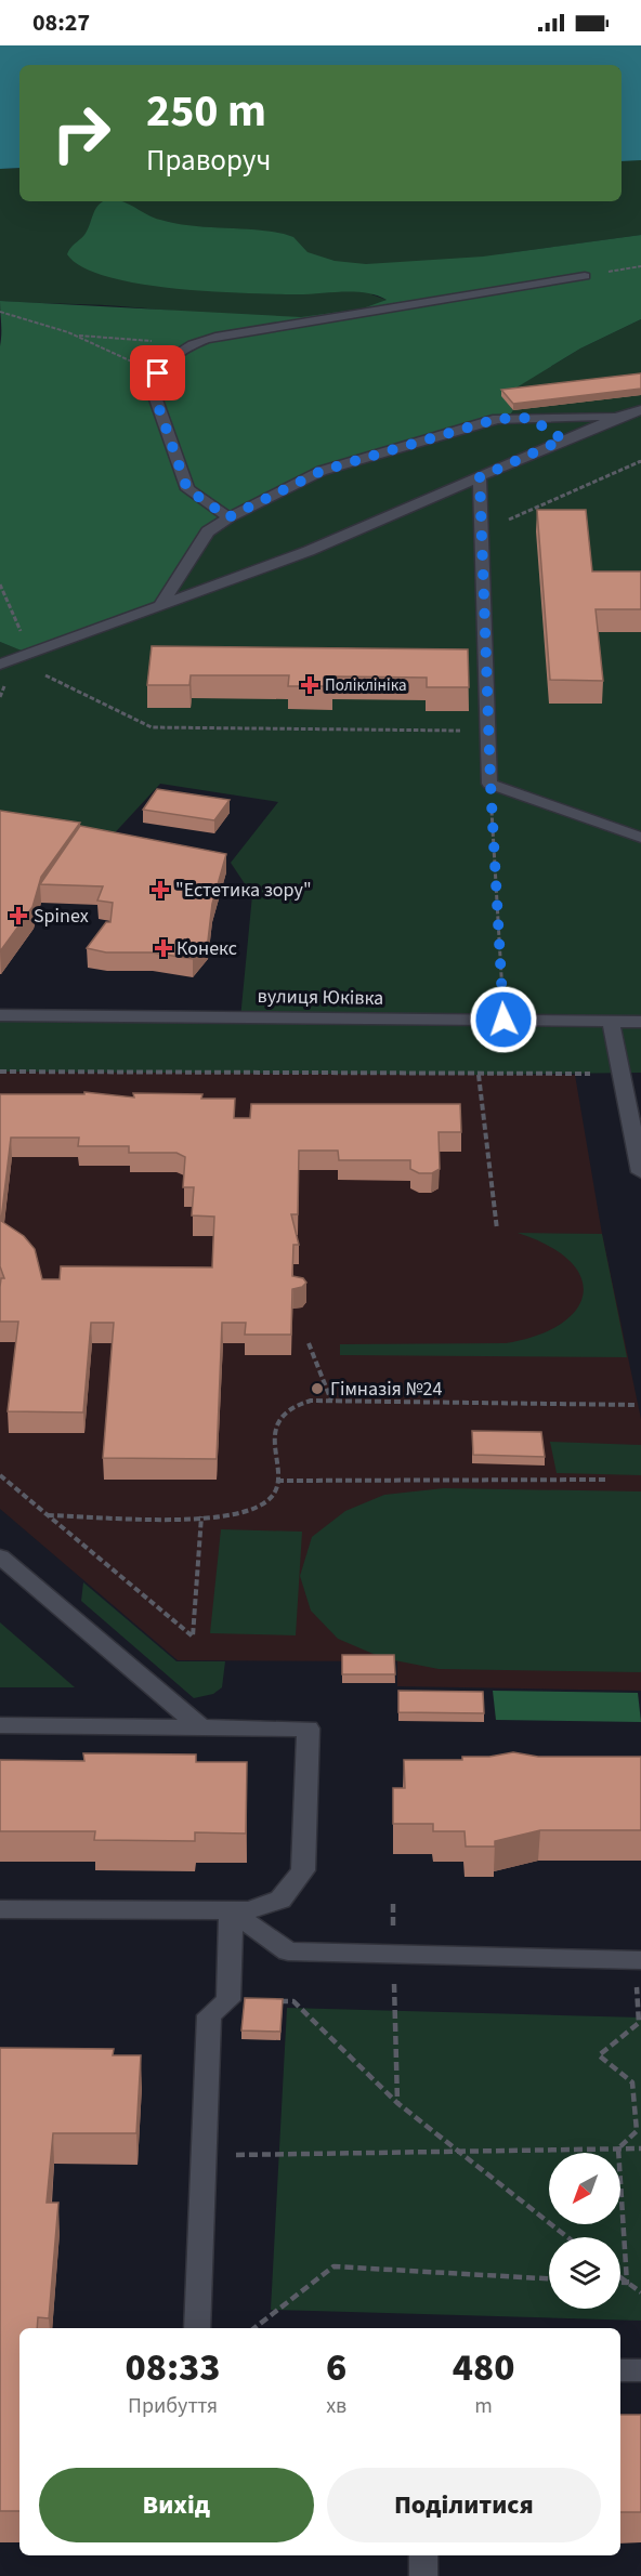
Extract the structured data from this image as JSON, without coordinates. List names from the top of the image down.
{
  "streets": {
    "street": ["вулиця Юківка"]
  },
  "places": {
    "health": [
      "Поліклініка",
      "\"Естетика зору\"",
      "Spinex",
      "Конекс"
    ],
    "other": ["Гімназія №24"]
  },
  "north": "bottom left",
  "page": {
    "status": "08:27",
    "turn": ["250 m", "Праворуч"],
    "eta": [
      "08:33",
      "Прибуття",
      "6",
      "хв",
      "480",
      "m"
    ],
    "buttons": ["Вихід", "Поділитися"]
  }
}
